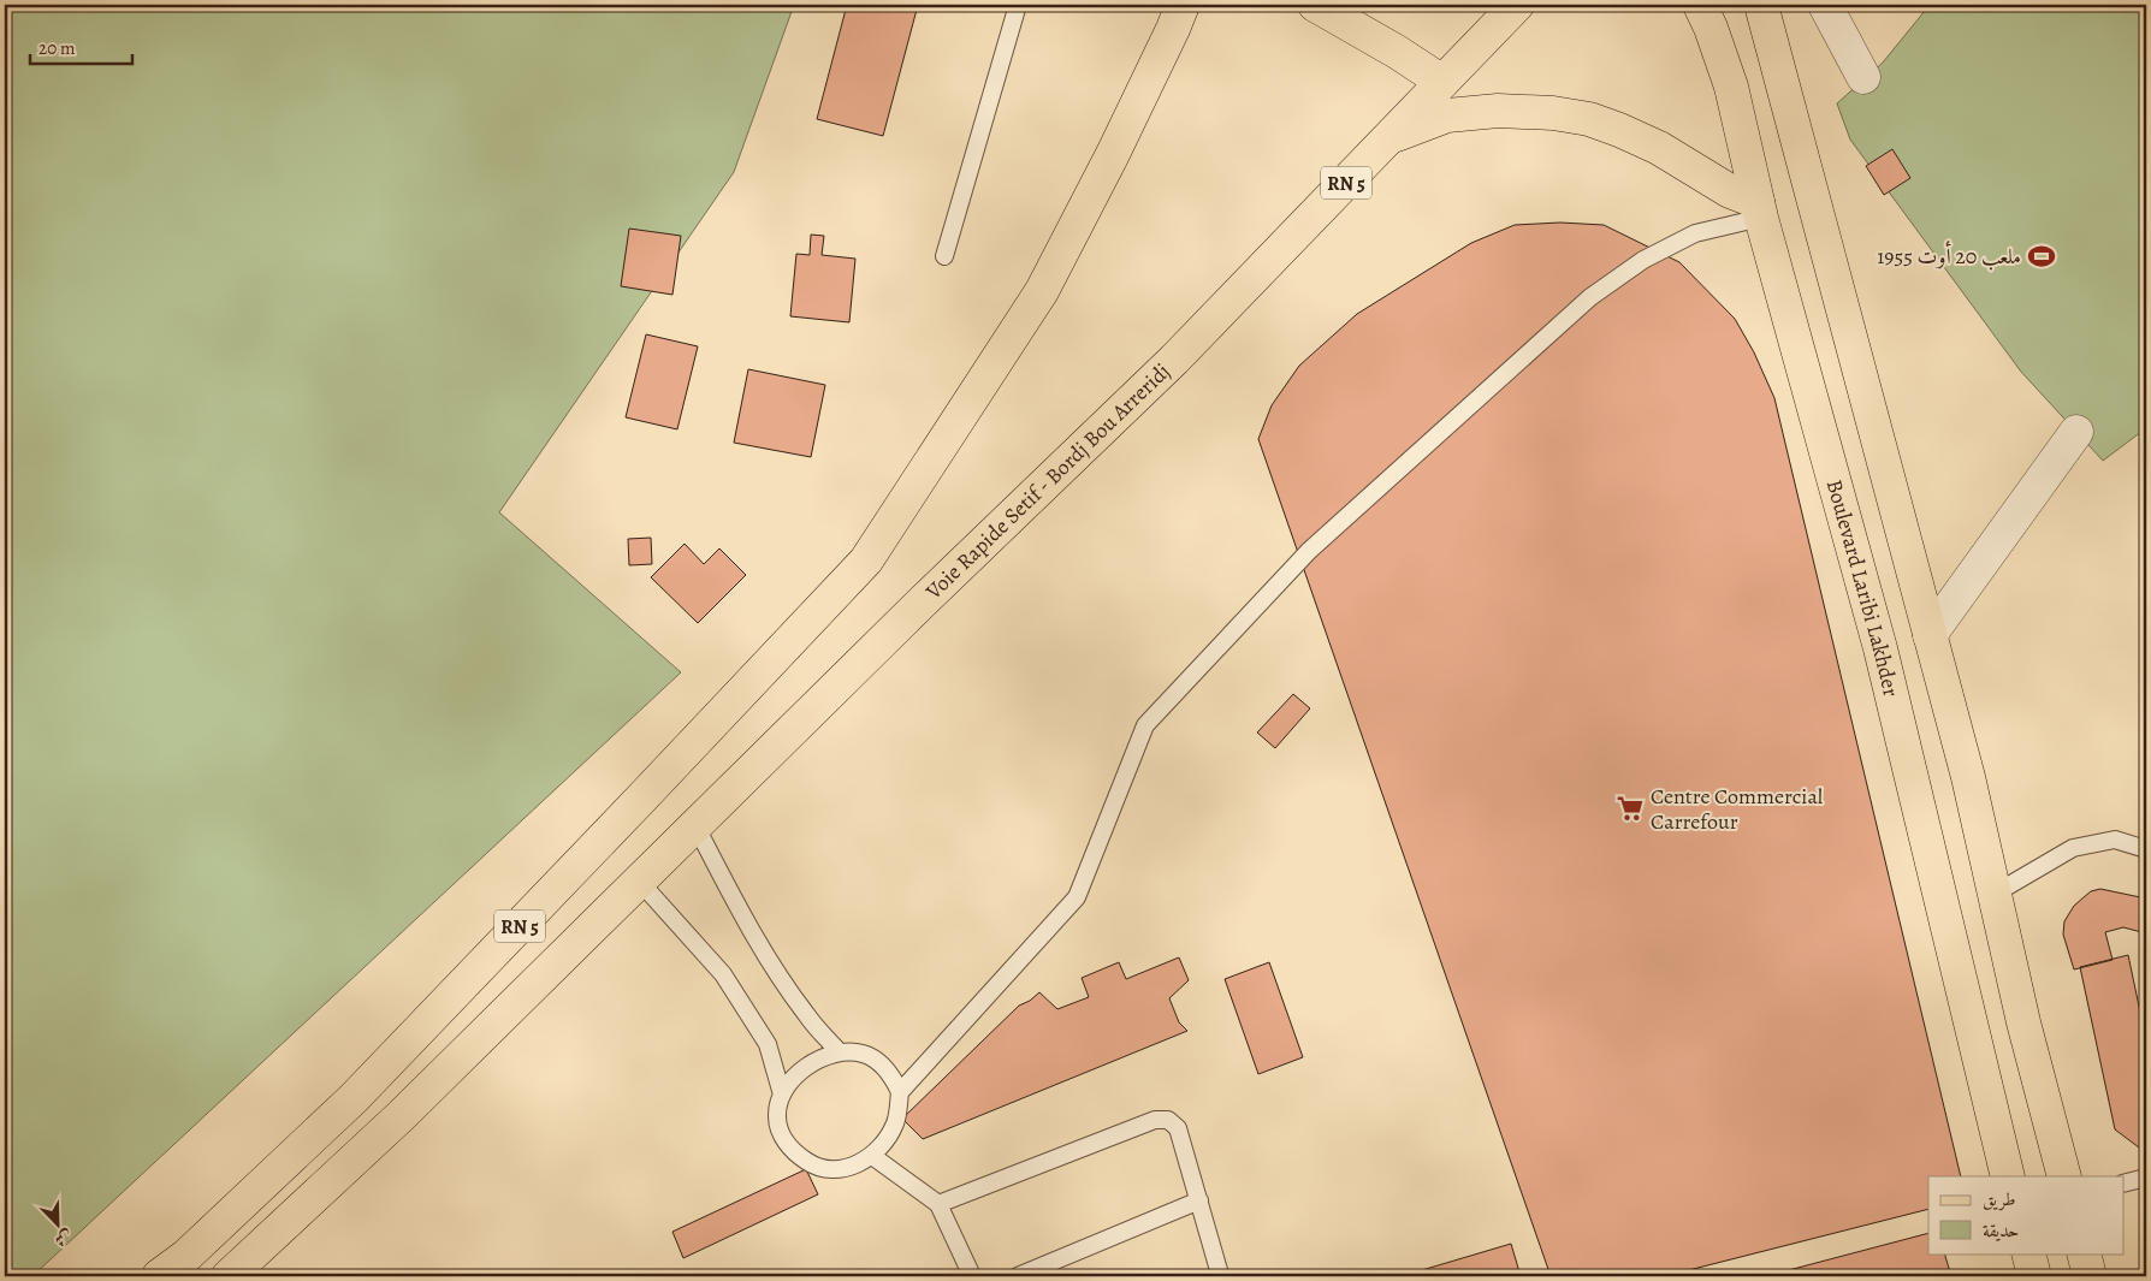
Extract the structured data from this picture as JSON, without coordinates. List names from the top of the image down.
{
  "streets": {
    "main road": ["RN 5", "Voie Rapide Setif - Bordj Bou Arreridj", "Boulevard Laribi Lakhder"]
  },
  "crossings": [
    ["RN 5", "Voie Rapide Setif - Bordj Bou Arreridj"]
  ],
  "places": {
    "sports": ["ملعب 20 أوت 1955"],
    "supermarket": ["Centre Commercial Carrefour"]
  },
  "legend": ["طريق", "حديقة"],
  "scale_bar": "20 m",
  "north": "bottom right"
}
